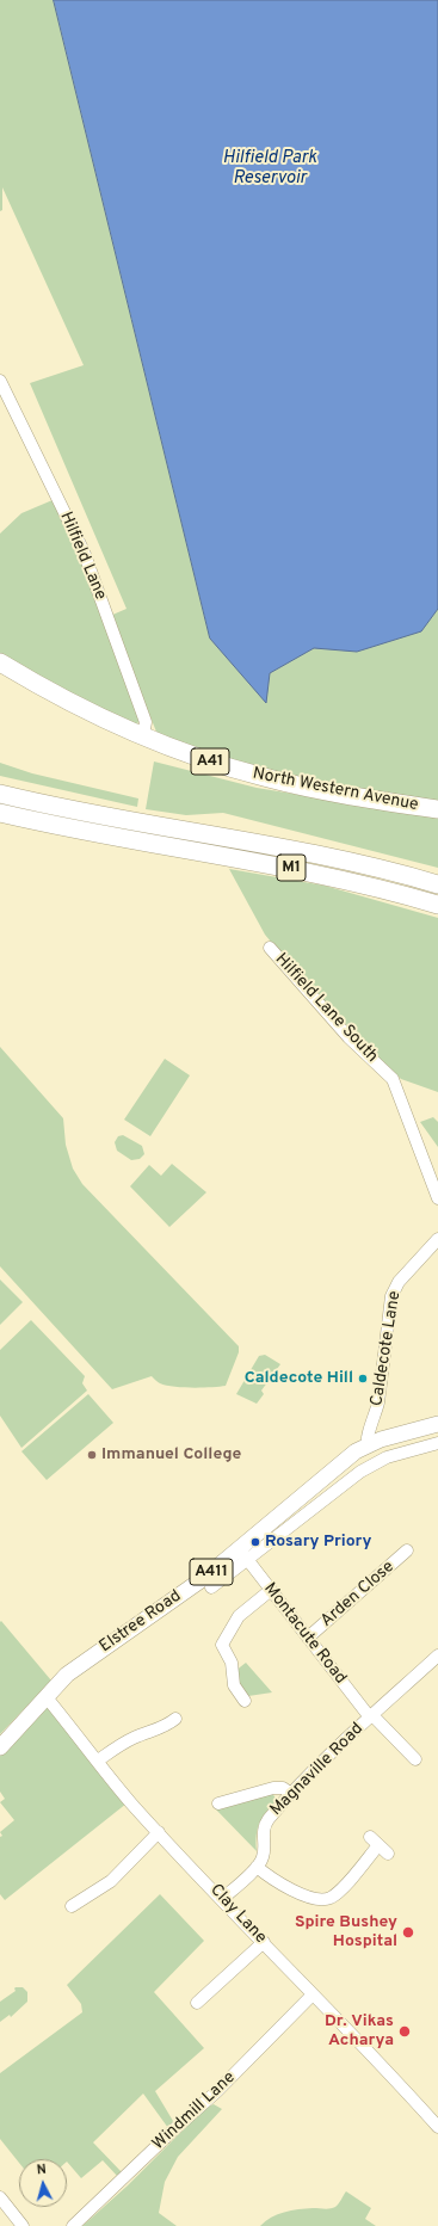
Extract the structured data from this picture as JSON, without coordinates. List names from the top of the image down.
{
  "streets": {
    "highway": ["A41", "North Western Avenue", "M1"],
    "main road": ["A411", "Elstree Road"],
    "street": [
      "Hilfield Lane",
      "Hilfield Lane South",
      "Caldecote Lane",
      "Arden Close",
      "Montacute Road",
      "Magnaville Road",
      "Clay Lane",
      "Windmill Lane"
    ]
  },
  "crossings": [
    ["Hilfield Lane", "North Western Avenue"],
    ["Caldecote Lane", "Elstree Road"],
    ["Arden Close", "Montacute Road"],
    ["Elstree Road", "Montacute Road"],
    ["Elstree Road", "Clay Lane"],
    ["Montacute Road", "Magnaville Road"],
    ["Clay Lane", "Windmill Lane"]
  ],
  "water": ["Hilfield Park Reservoir"],
  "places": [
    "Caldecote Hill",
    "Immanuel College",
    "Rosary Priory",
    "Spire Bushey Hospital",
    "Dr. Vikas Acharya"
  ],
  "north": "top"
}
